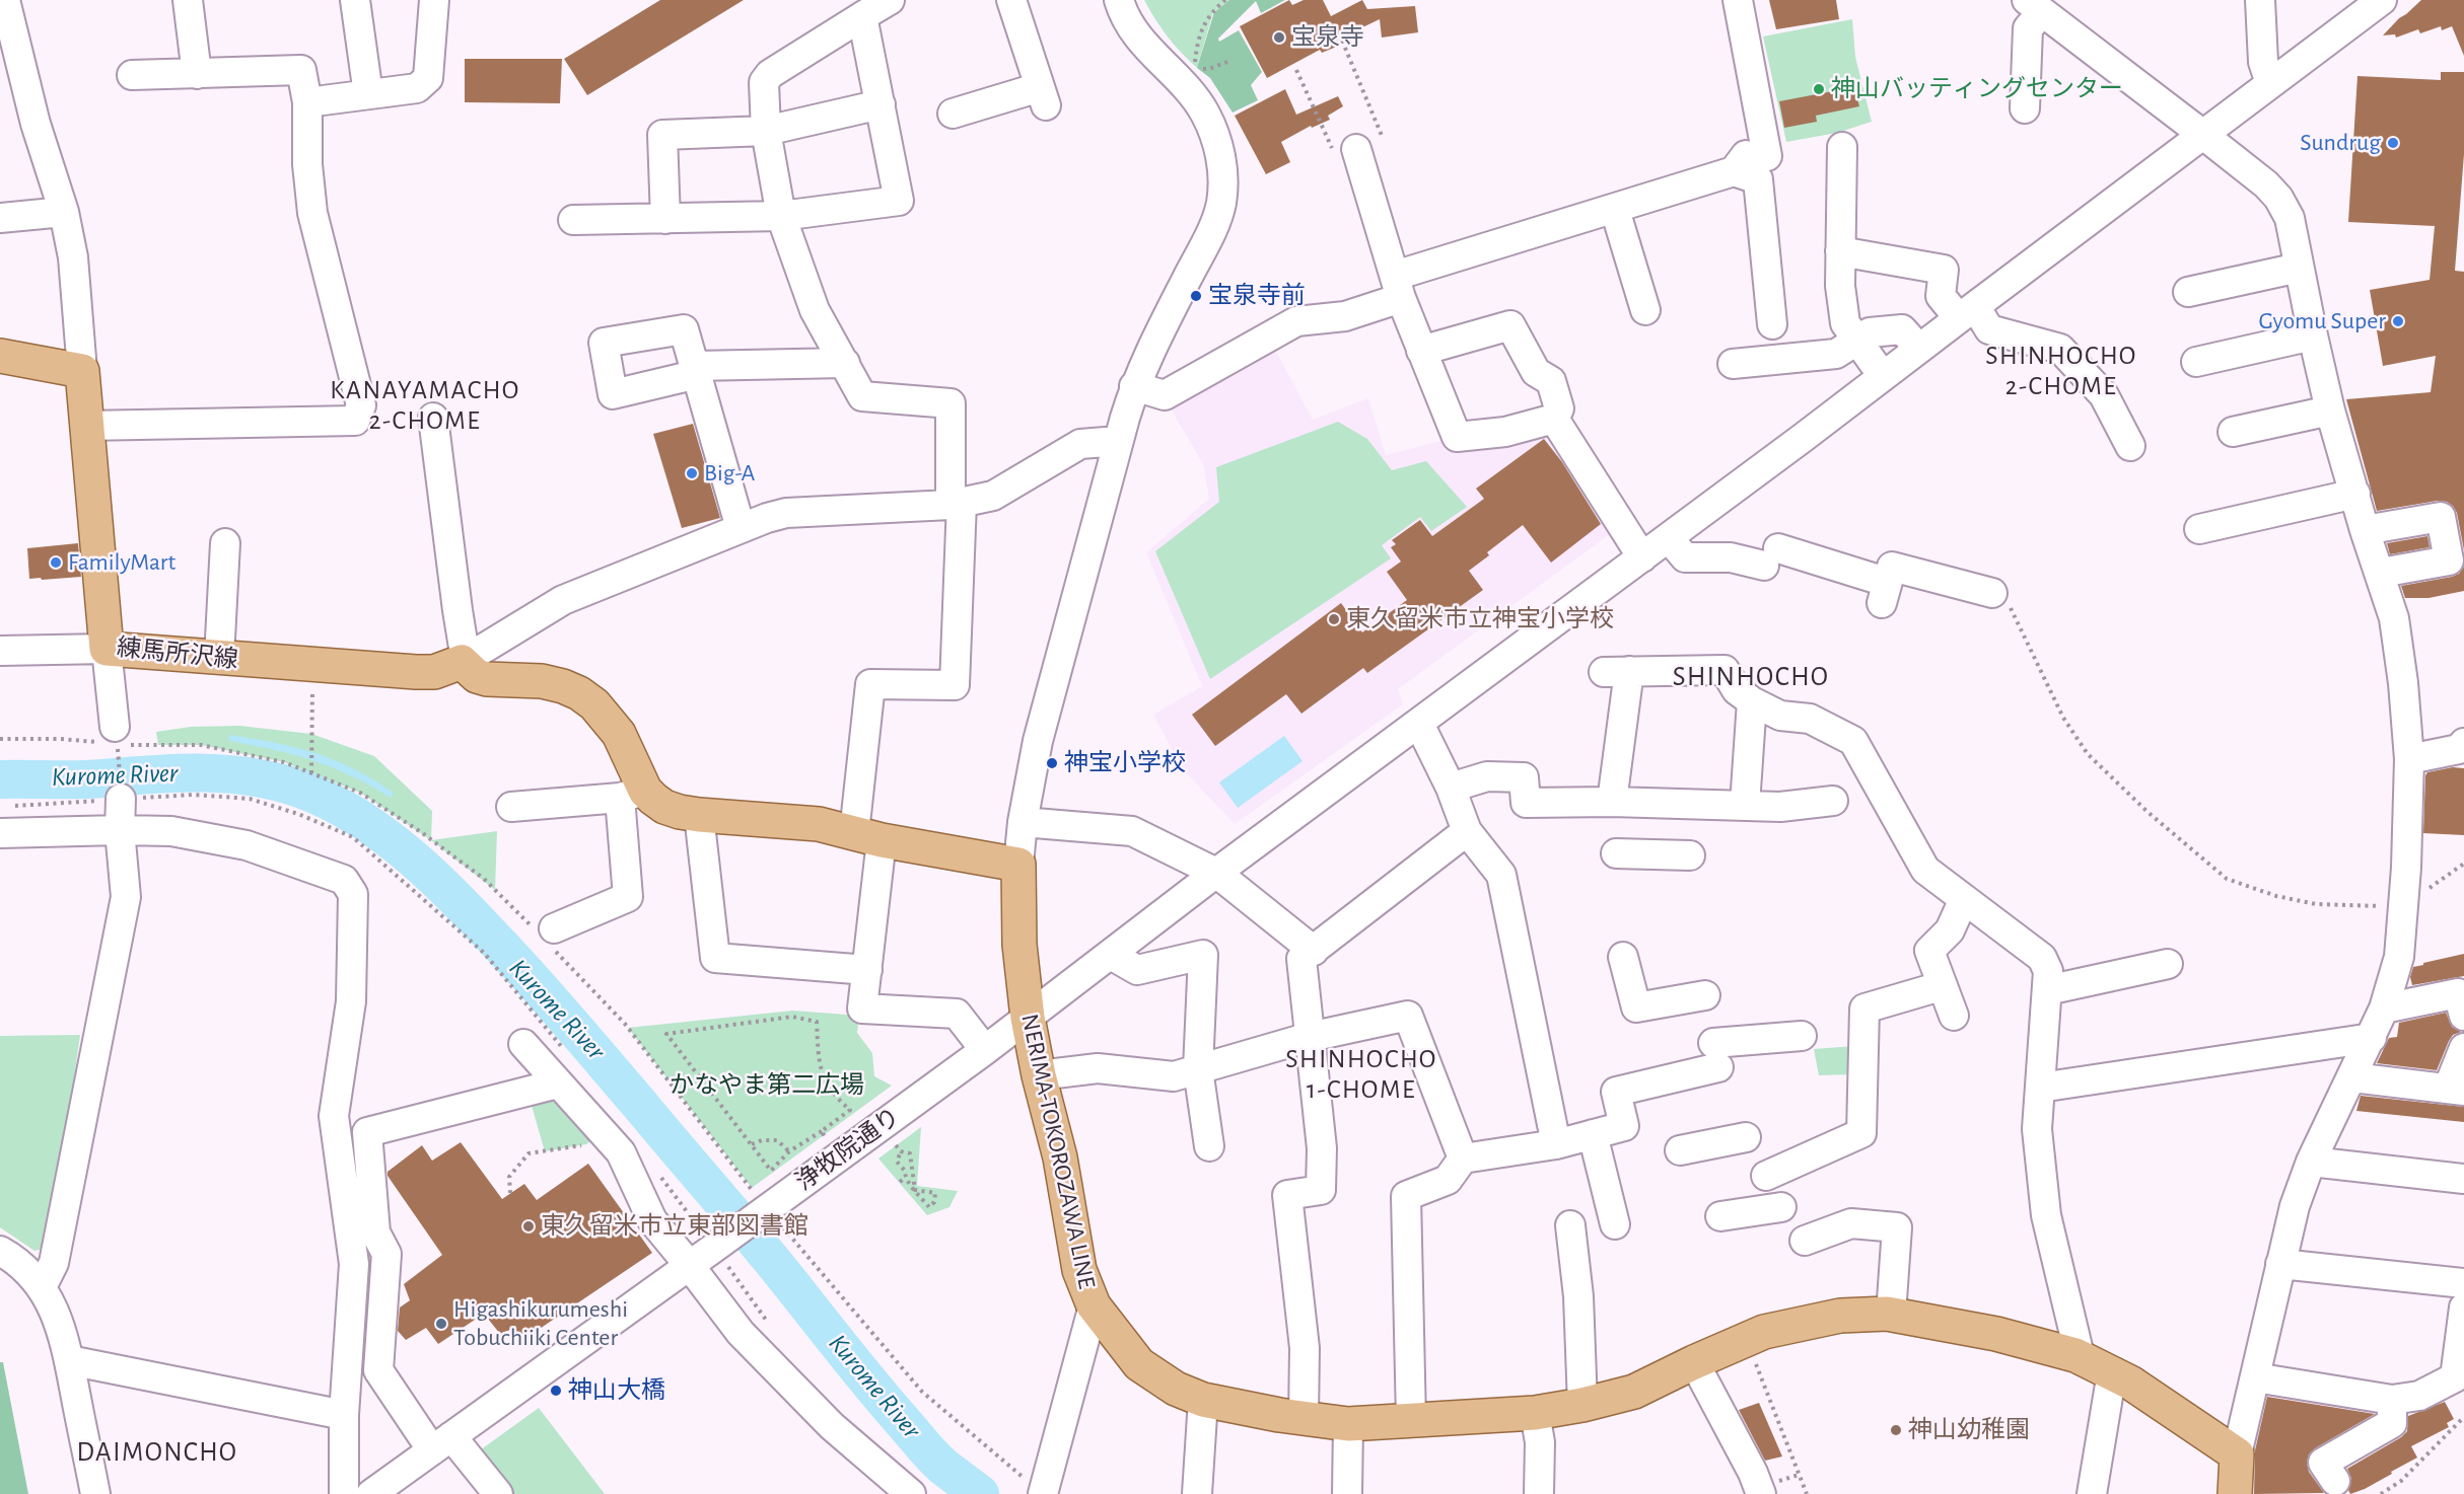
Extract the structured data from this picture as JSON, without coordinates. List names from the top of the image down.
{
  "streets": {
    "main road": ["練馬所沢線", "NERIMA-TOKOROZAWA LINE"],
    "street": ["浄牧院通り"]
  },
  "crossings": [
    ["浄牧院通り", "NERIMA-TOKOROZAWA LINE"]
  ],
  "districts": [
    "SHINHOCHO 2-CHOME",
    "KANAYAMACHO 2-CHOME",
    "SHINHOCHO",
    "SHINHOCHO 1-CHOME",
    "DAIMONCHO"
  ],
  "water": ["Kurome River"],
  "parks": ["かなやま第二広場"],
  "places": [
    "宝泉寺",
    "神山バッティングセンター",
    "Sundrug",
    "宝泉寺前",
    "Gyomu Super",
    "Big-A",
    "FamilyMart",
    "東久留米市立神宝小学校",
    "神宝小学校",
    "東久留米市立東部図書館",
    "Higashikurumeshi Tobuchiiki Center",
    "神山大橋",
    "神山幼稚園"
  ]
}
